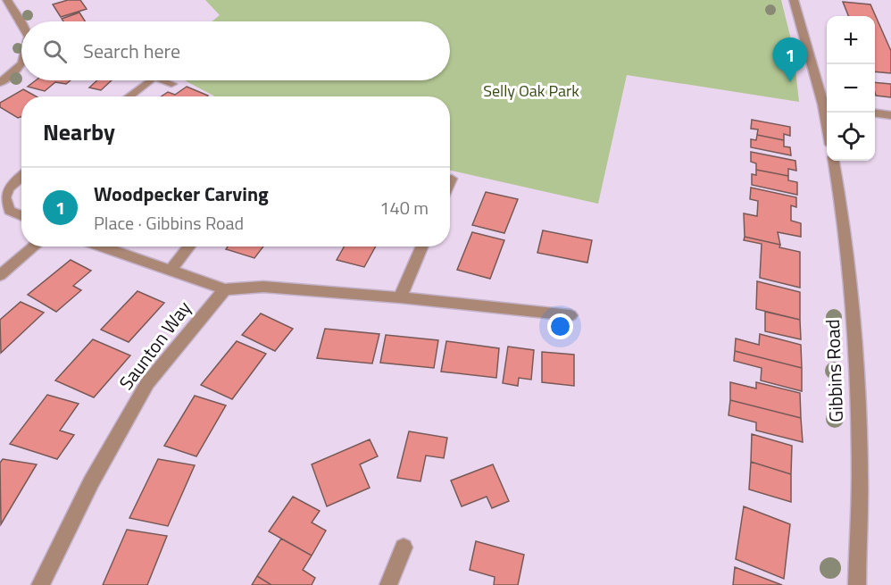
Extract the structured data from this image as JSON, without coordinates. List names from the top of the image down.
{
  "streets": {
    "street": ["Saunton Way", "Gibbins Road"]
  },
  "parks": ["Selly Oak Park"],
  "page": {
    "map_buttons": ["+", "−"],
    "search": "Search here",
    "pins": "1",
    "heading": "Nearby",
    "list": [
      {
        "mark": "1",
        "name": "Woodpecker Carving",
        "note": "Place · Gibbins Road",
        "value": "140 m"
      }
    ]
  }
}
